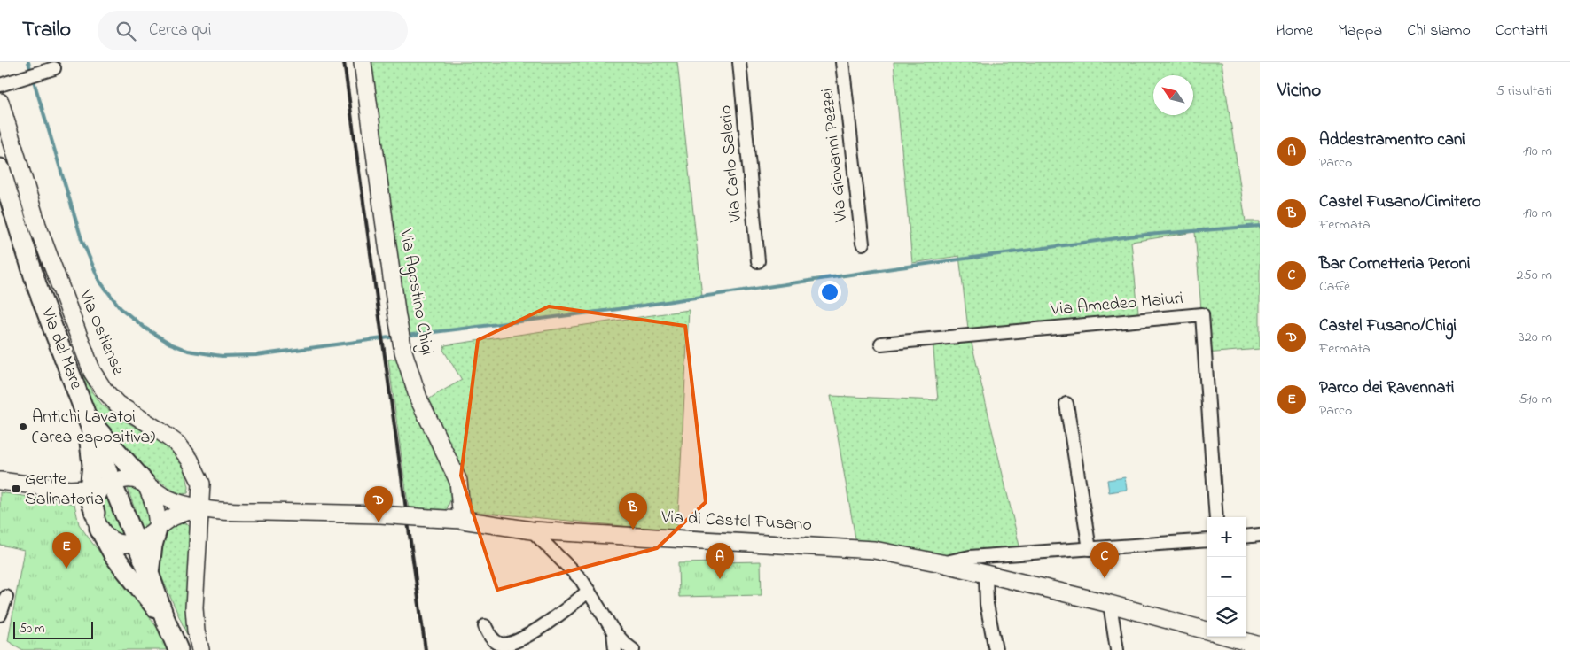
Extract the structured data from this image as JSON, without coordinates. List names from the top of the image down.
{
  "streets": {
    "main road": ["Via del Mare"],
    "street": [
      "Via Giovanni Pezzei",
      "Via Carlo Salerio",
      "Via Agostino Chigi",
      "Via Amedeo Maiuri",
      "Via Ostiense",
      "Via di Castel Fusano"
    ]
  },
  "crossings": [
    ["Via Agostino Chigi", "Via di Castel Fusano"],
    ["Via Ostiense", "Via di Castel Fusano"]
  ],
  "places": {
    "other": ["Antichi Lavatoi (area espositiva)"],
    "transit": ["Gente Salinatoria"]
  },
  "scale_bar": "50 m",
  "north": "top left",
  "page": {
    "header": "Trailo",
    "search": "Cerca qui",
    "nav": [
      "Home",
      "Mappa",
      "Chi siamo",
      "Contatti"
    ],
    "heading": ["Vicino", "5 risultati"],
    "list": [
      {
        "mark": "A",
        "name": "Addestramentro cani",
        "note": "Parco",
        "value": "190 m"
      },
      {
        "mark": "B",
        "name": "Castel Fusano/Cimitero",
        "note": "Fermata",
        "value": "190 m"
      },
      {
        "mark": "C",
        "name": "Bar Cornetteria Peroni",
        "note": "Caffè",
        "value": "250 m"
      },
      {
        "mark": "D",
        "name": "Castel Fusano/Chigi",
        "note": "Fermata",
        "value": "320 m"
      },
      {
        "mark": "E",
        "name": "Parco dei Ravennati",
        "note": "Parco",
        "value": "510 m"
      }
    ],
    "pins": [
      "D",
      "B",
      "E",
      "C",
      "A"
    ],
    "map_buttons": ["+", "−"],
    "scale": "50 m"
  }
}
